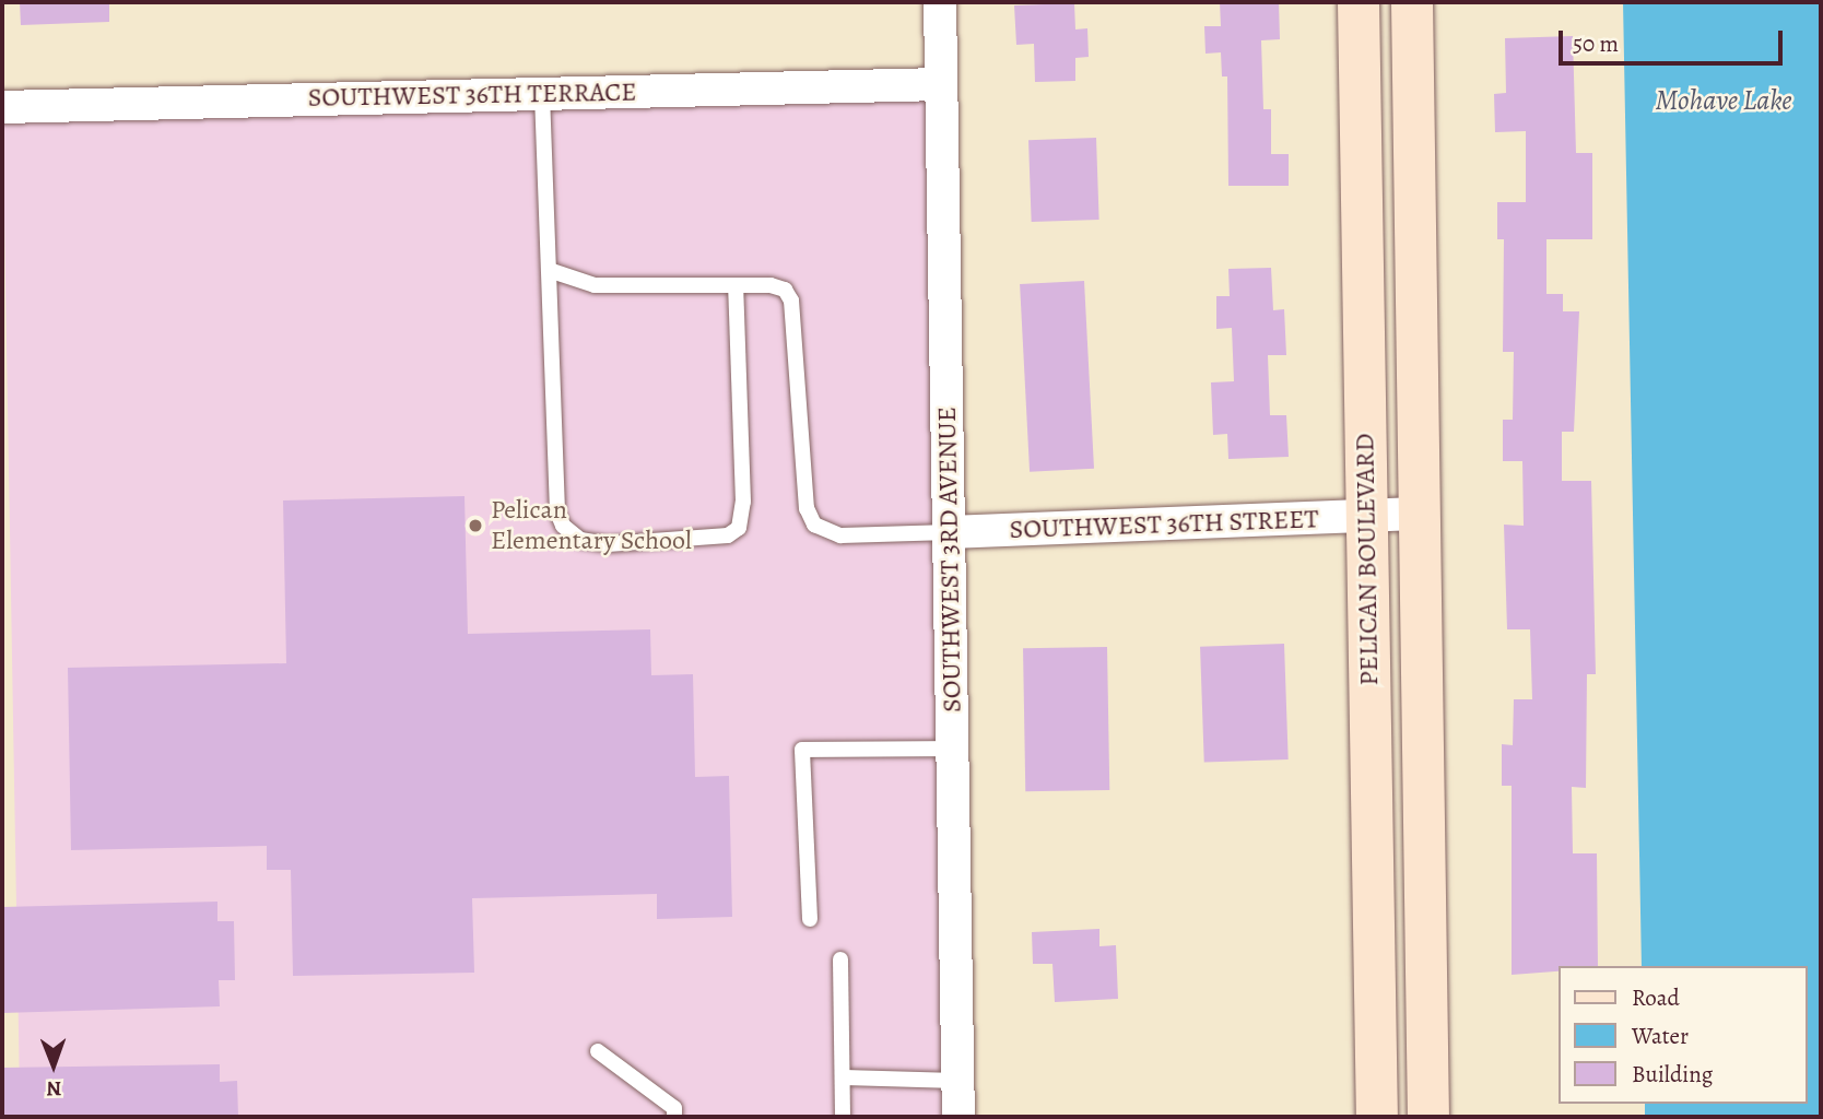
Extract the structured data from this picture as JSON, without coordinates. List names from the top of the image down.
{
  "streets": {
    "street": [
      "SOUTHWEST 36TH TERRACE",
      "SOUTHWEST 36TH STREET",
      "SOUTHWEST 3RD AVENUE",
      "PELICAN BOULEVARD"
    ]
  },
  "crossings": [
    ["SOUTHWEST 36TH TERRACE", "SOUTHWEST 3RD AVENUE"],
    ["SOUTHWEST 36TH STREET", "SOUTHWEST 3RD AVENUE"],
    ["SOUTHWEST 36TH STREET", "PELICAN BOULEVARD"]
  ],
  "water": ["Mohave Lake"],
  "places": ["Pelican Elementary School"],
  "legend": ["Road", "Water", "Building"],
  "scale_bar": "50 m",
  "north": "bottom"
}
